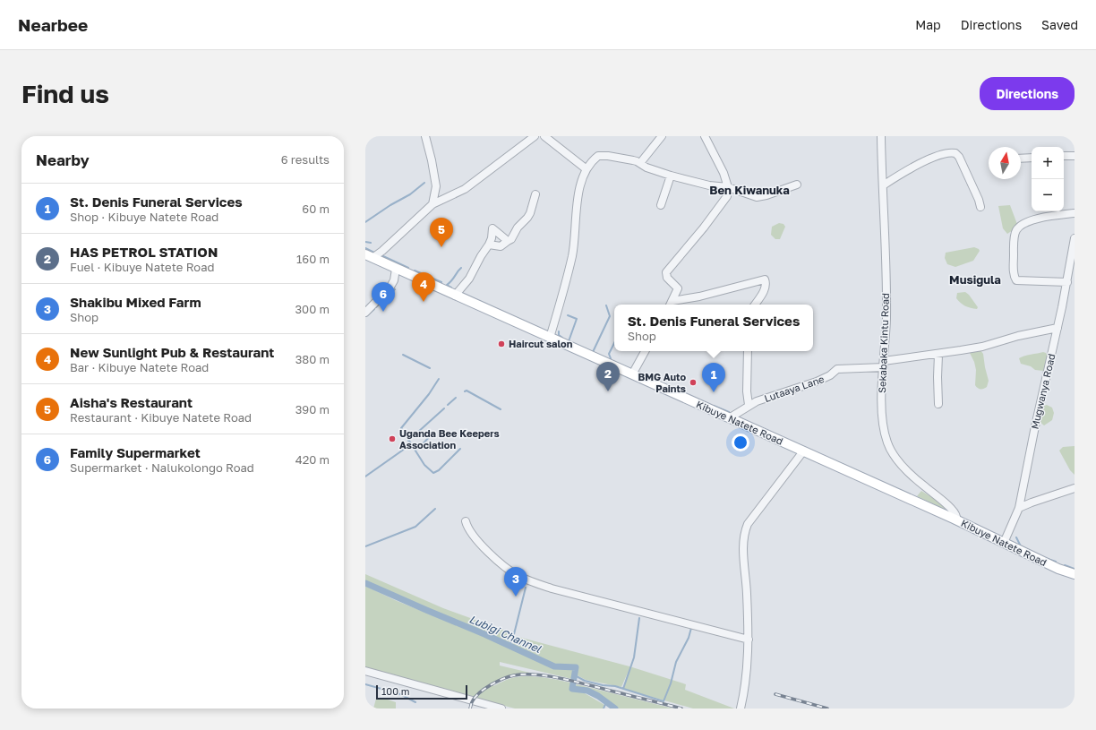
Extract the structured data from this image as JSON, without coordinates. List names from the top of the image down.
{
  "streets": {
    "main road": ["Kibuye Natete Road"],
    "street": ["Sekabaka Kintu Road", "Lutaaya Lane", "Mugwanya Road"]
  },
  "crossings": [
    ["Sekabaka Kintu Road", "Lutaaya Lane"],
    ["Sekabaka Kintu Road", "Kibuye Natete Road"],
    ["Lutaaya Lane", "Mugwanya Road"],
    ["Lutaaya Lane", "Kibuye Natete Road"],
    ["Mugwanya Road", "Kibuye Natete Road"]
  ],
  "districts": ["Ben Kiwanuka", "Musigula"],
  "water": ["Lubigi Channel"],
  "places": ["Haircut salon", "BMG Auto Paints", "Uganda Bee Keepers Association"],
  "scale_bar": "100 m",
  "north": "top",
  "page": {
    "header": "Nearbee",
    "nav": ["Map", "Directions", "Saved"],
    "buttons": "Directions",
    "title": "Find us",
    "heading": ["Nearby", "6 results"],
    "map_buttons": ["+", "−"],
    "list": [
      {
        "mark": "1",
        "name": "St. Denis Funeral Services",
        "note": "Shop · Kibuye Natete Road",
        "value": "60 m"
      },
      {
        "mark": "2",
        "name": "HAS PETROL STATION",
        "note": "Fuel · Kibuye Natete Road",
        "value": "160 m"
      },
      {
        "mark": "3",
        "name": "Shakibu Mixed Farm",
        "note": "Shop",
        "value": "300 m"
      },
      {
        "mark": "4",
        "name": "New Sunlight Pub & Restaurant",
        "note": "Bar · Kibuye Natete Road",
        "value": "380 m"
      },
      {
        "mark": "5",
        "name": "Aisha's Restaurant",
        "note": "Restaurant · Kibuye Natete Road",
        "value": "390 m"
      },
      {
        "mark": "6",
        "name": "Family Supermarket",
        "note": "Supermarket · Nalukolongo Road",
        "value": "420 m"
      }
    ],
    "pins": [
      "5",
      "4",
      "6",
      "2",
      "1",
      "3"
    ],
    "popup": ["St. Denis Funeral Services", "Shop"],
    "scale": "100 m"
  }
}
